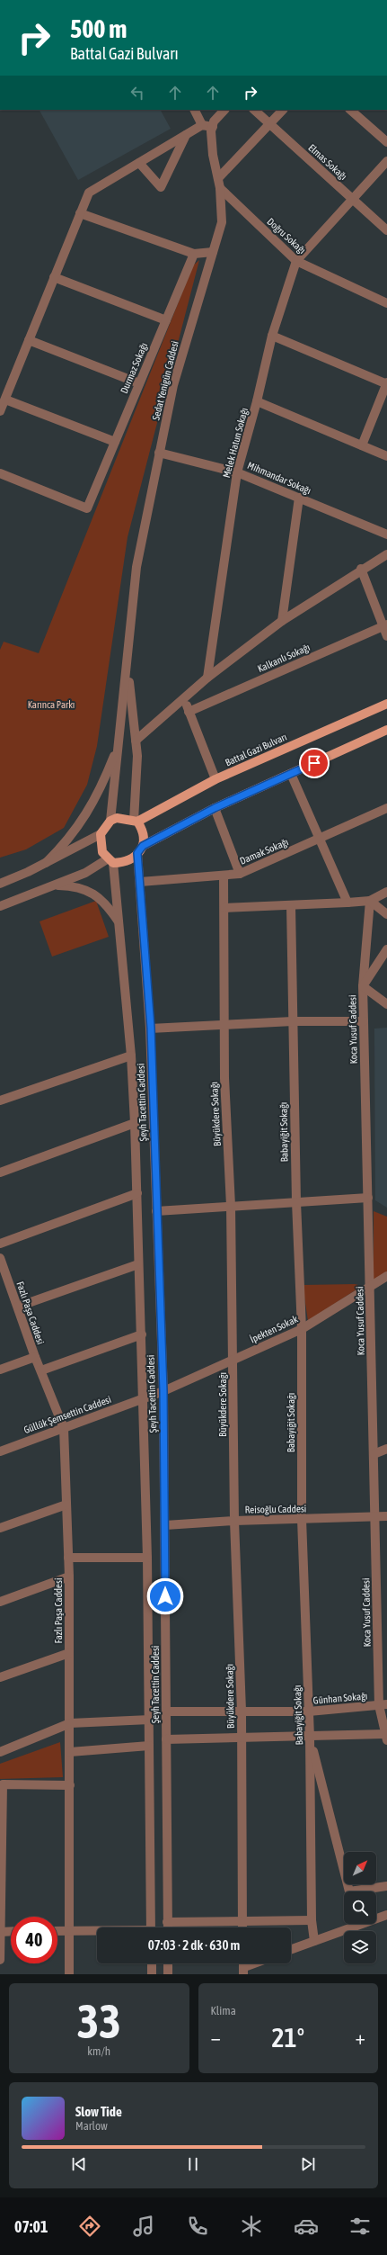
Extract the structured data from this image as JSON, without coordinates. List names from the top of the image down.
{
  "streets": {
    "main road": ["Battal Gazi Bulvarı"],
    "street": [
      "Elmas Sokağı",
      "Doğru Sokağı",
      "Durmaz Sokağı",
      "Sedat Yenigün Caddesi",
      "Melek Hatun Sokağı",
      "Mihmandar Sokağı",
      "Kalkanlı Sokağı",
      "Damak Sokağı",
      "Koca Yusuf Caddesi",
      "Şeyh Tacettin Caddesi",
      "Büyükdere Sokağı",
      "Babayiğit Sokağı",
      "Fazlı Paşa Caddesi",
      "İpekten Sokak",
      "Güllük Şemsettin Caddesi",
      "Reisoğlu Caddesi",
      "Günhan Sokağı"
    ]
  },
  "crossings": [
    ["Doğru Sokağı", "Sedat Yenigün Caddesi"],
    ["Doğru Sokağı", "Melek Hatun Sokağı"],
    ["Sedat Yenigün Caddesi", "Mihmandar Sokağı"],
    ["Melek Hatun Sokağı", "Mihmandar Sokağı"],
    ["Battal Gazi Bulvarı", "Şeyh Tacettin Caddesi"],
    ["Damak Sokağı", "Şeyh Tacettin Caddesi"],
    ["Damak Sokağı", "Büyükdere Sokağı"],
    ["Koca Yusuf Caddesi", "İpekten Sokak"],
    ["Koca Yusuf Caddesi", "Reisoğlu Caddesi"],
    ["Koca Yusuf Caddesi", "Günhan Sokağı"],
    ["Şeyh Tacettin Caddesi", "İpekten Sokak"],
    ["Şeyh Tacettin Caddesi", "Güllük Şemsettin Caddesi"],
    ["Şeyh Tacettin Caddesi", "Reisoğlu Caddesi"],
    ["Şeyh Tacettin Caddesi", "Günhan Sokağı"],
    ["Büyükdere Sokağı", "İpekten Sokak"],
    ["Büyükdere Sokağı", "Reisoğlu Caddesi"],
    ["Büyükdere Sokağı", "Günhan Sokağı"],
    ["Babayiğit Sokağı", "İpekten Sokak"],
    ["Babayiğit Sokağı", "Reisoğlu Caddesi"],
    ["Babayiğit Sokağı", "Günhan Sokağı"],
    ["Fazlı Paşa Caddesi", "Güllük Şemsettin Caddesi"],
    ["İpekten Sokak", "Güllük Şemsettin Caddesi"]
  ],
  "parks": ["Karınca Parkı"],
  "north": "top right",
  "page": {
    "turn": ["500 m", "Battal Gazi Bulvarı"],
    "limit": "40",
    "trip": "07:03 · 2 dk · 630 m",
    "tile": [
      ["33", "km/h"],
      "Klima"
    ],
    "heat": ["−", "21°", "+"],
    "song": ["Slow Tide", "Marlow"],
    "tabs": "07:01"
  }
}
